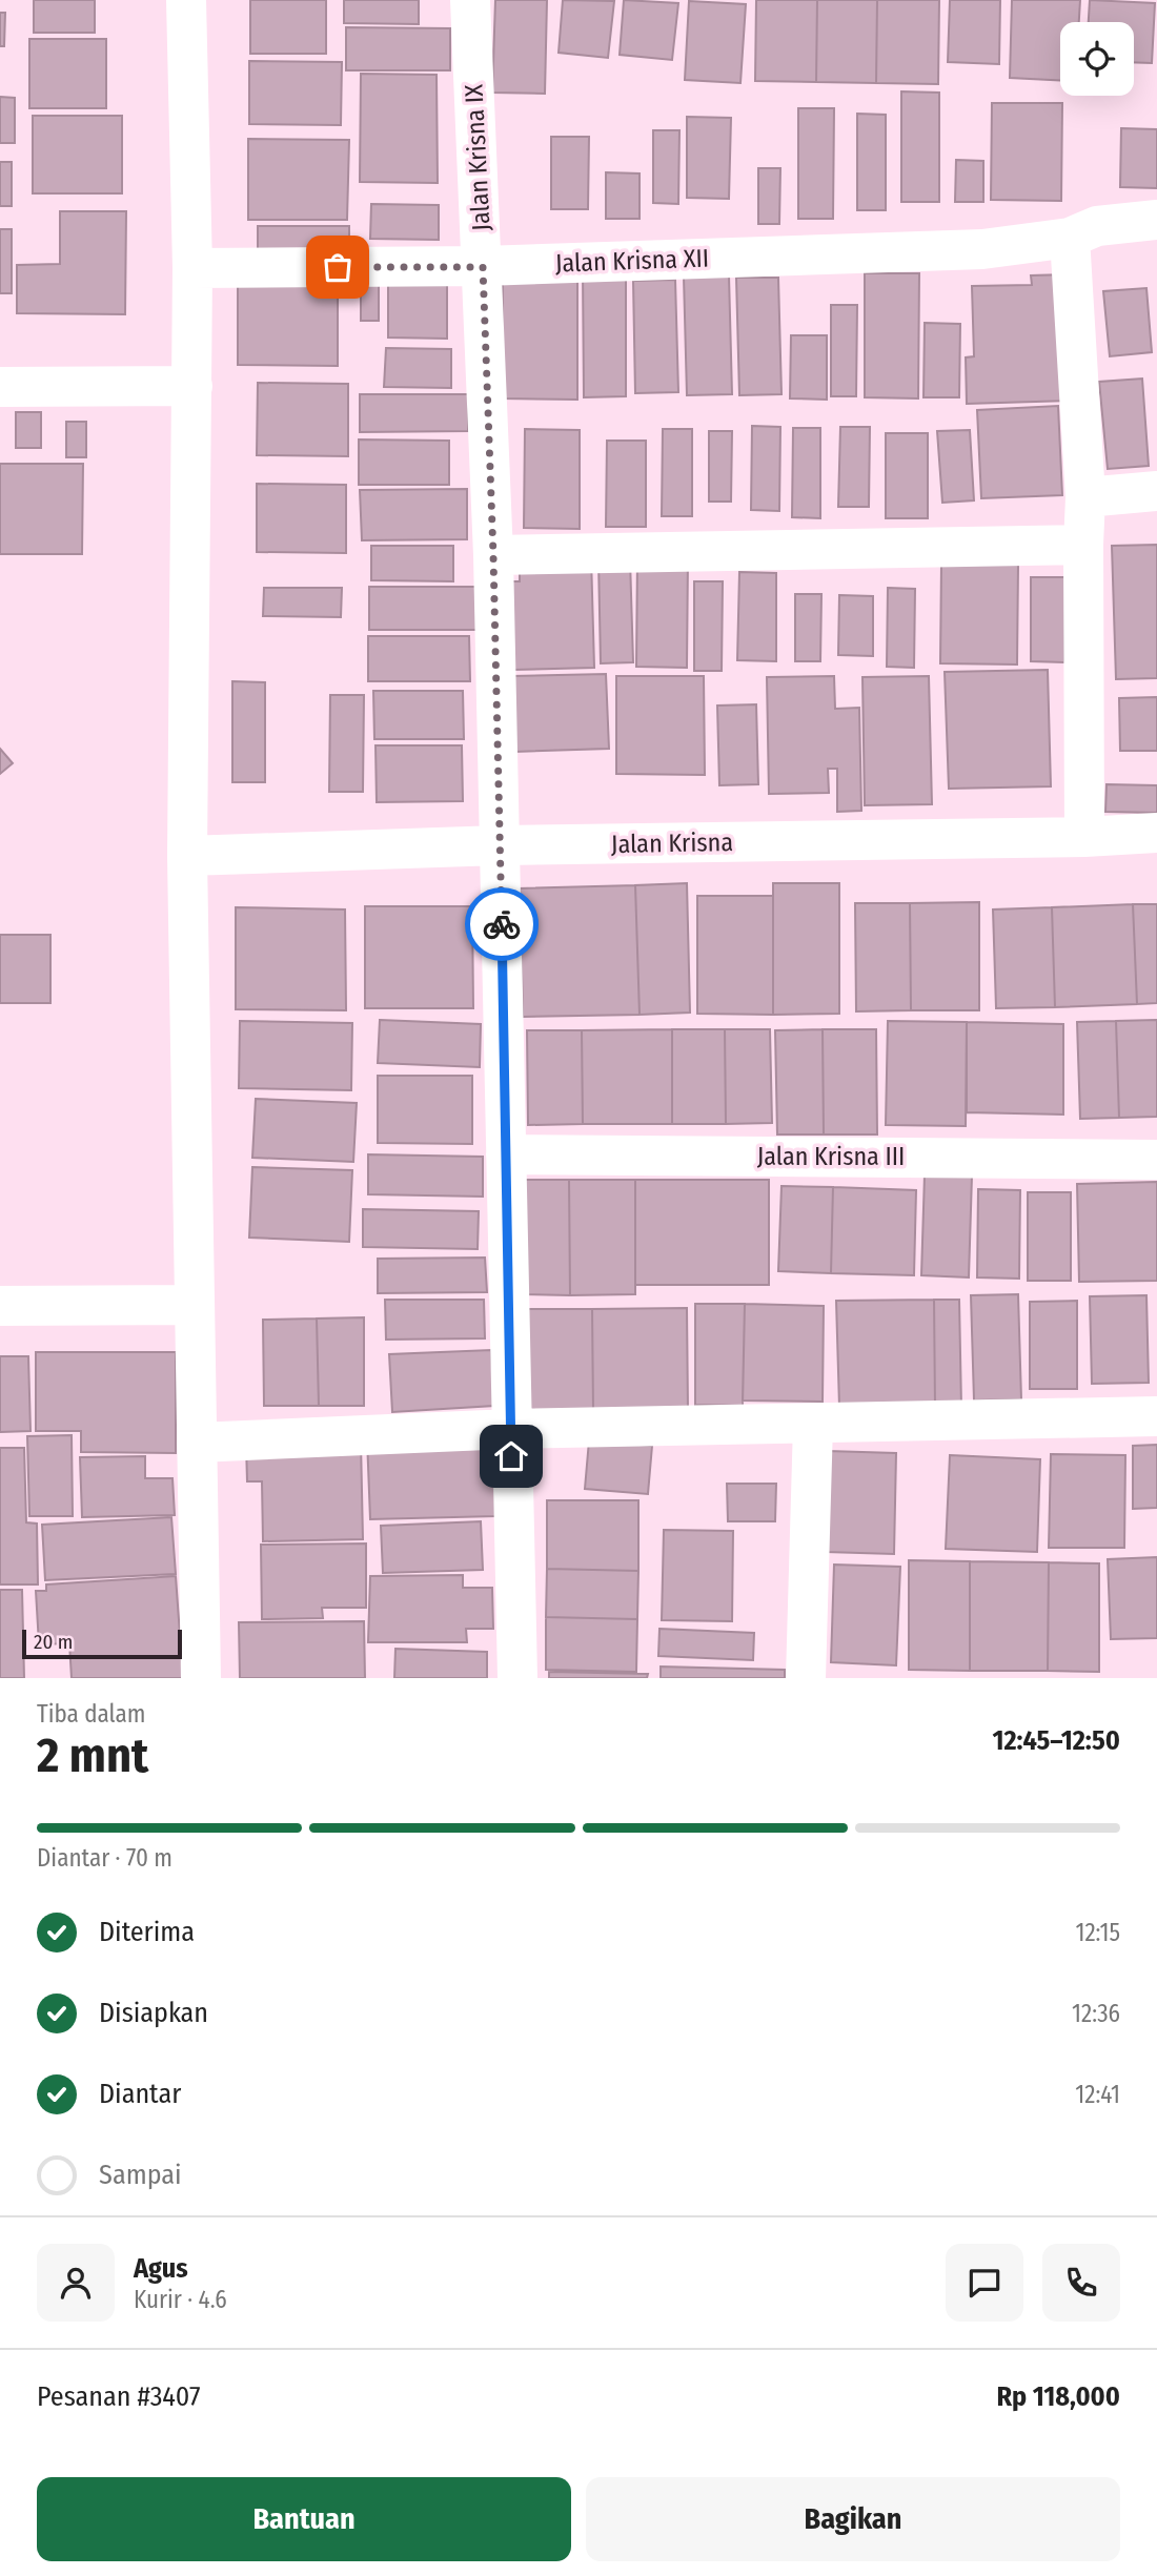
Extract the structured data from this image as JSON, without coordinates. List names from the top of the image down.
{
  "streets": {
    "street": [
      "Jalan Krisna IX",
      "Jalan Krisna XII",
      "Jalan Krisna",
      "Jalan Krisna III"
    ]
  },
  "crossings": [
    ["Jalan Krisna IX", "Jalan Krisna XII"],
    ["Jalan Krisna IX", "Jalan Krisna"],
    ["Jalan Krisna IX", "Jalan Krisna III"]
  ],
  "scale_bar": "20 m",
  "page": {
    "scale": "20 m",
    "heading": ["2 mnt", "Tiba dalam", "12:45–12:50"],
    "panel": [
      "Agus",
      "Kurir · 4.6",
      "Pesanan #3407",
      "Rp 118,000"
    ],
    "bar": "Diantar · 70 m",
    "list": [
      ["Diterima", "12:15"],
      ["Disiapkan", "12:36"],
      ["Diantar", "12:41"],
      "Sampai"
    ],
    "buttons": ["Bantuan", "Bagikan"]
  }
}
